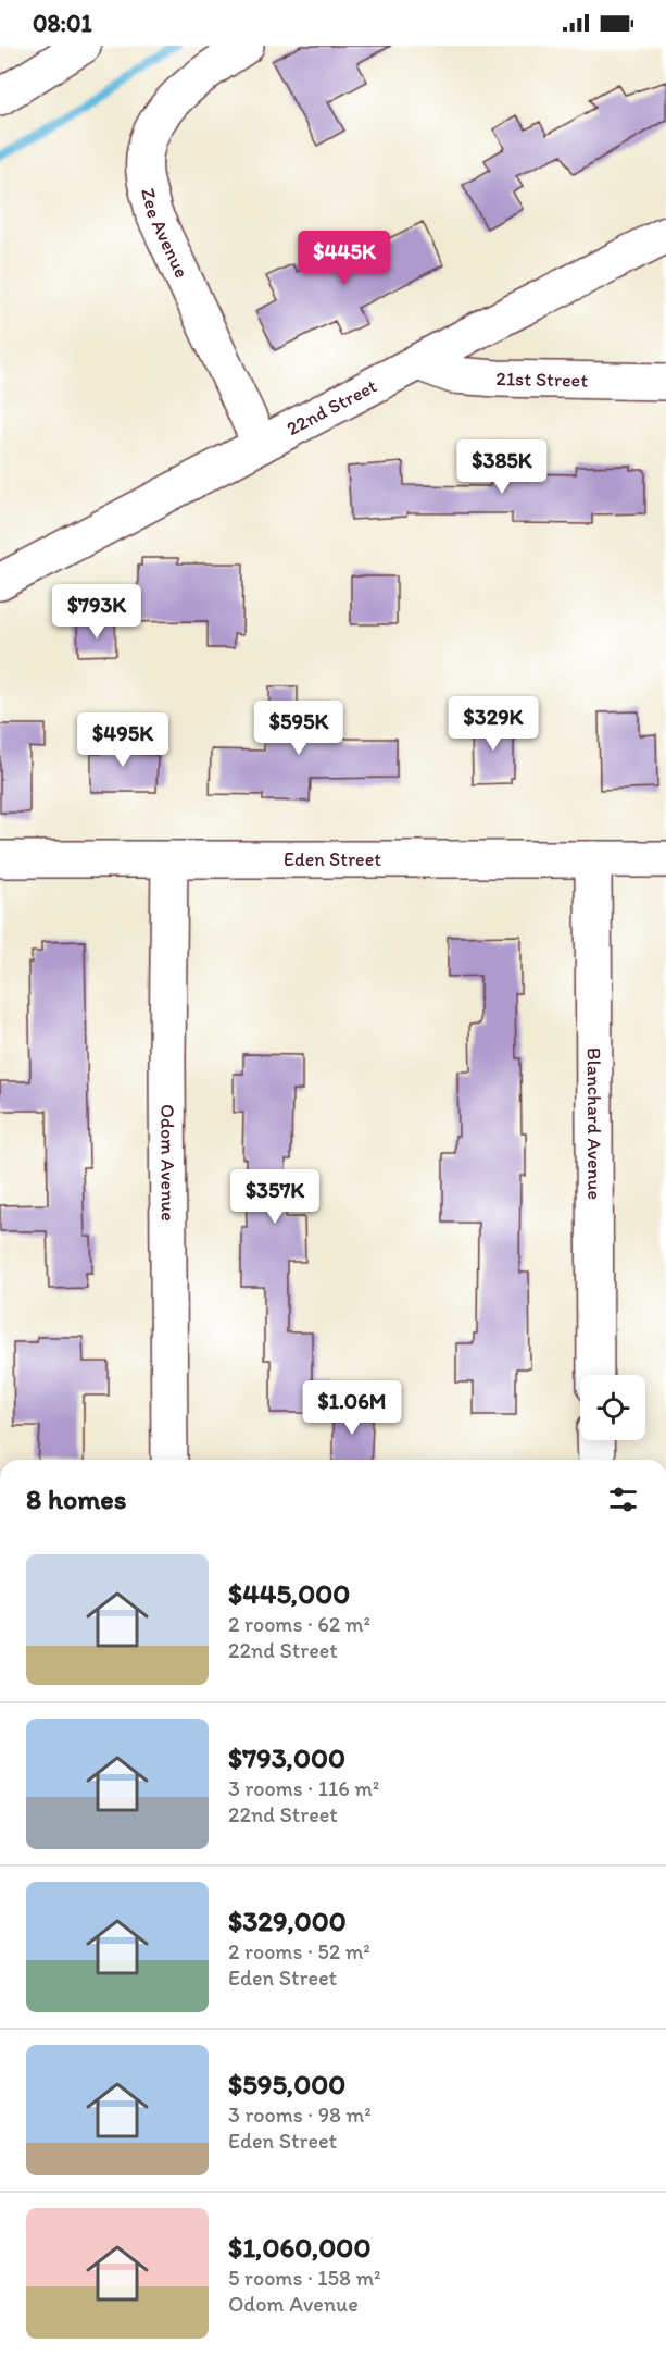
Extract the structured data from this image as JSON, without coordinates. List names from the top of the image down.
{
  "streets": {
    "street": [
      "Zee Avenue",
      "21st Street",
      "22nd Street",
      "Eden Street",
      "Blanchard Avenue",
      "Odom Avenue"
    ]
  },
  "crossings": [
    ["Zee Avenue", "22nd Street"],
    ["21st Street", "22nd Street"],
    ["Eden Street", "Blanchard Avenue"],
    ["Eden Street", "Odom Avenue"]
  ],
  "page": {
    "status": "08:01",
    "price": [
      "$445K",
      "$385K",
      "$793K",
      "$329K",
      "$595K",
      "$495K",
      "$357K",
      "$1.06M"
    ],
    "heading": "8 homes",
    "list": [
      {
        "name": "$445,000",
        "note": "2 rooms · 62 m² · 22nd Street"
      },
      {
        "name": "$793,000",
        "note": "3 rooms · 116 m² · 22nd Street"
      },
      {
        "name": "$329,000",
        "note": "2 rooms · 52 m² · Eden Street"
      },
      {
        "name": "$595,000",
        "note": "3 rooms · 98 m² · Eden Street"
      },
      {
        "name": "$1,060,000",
        "note": "5 rooms · 158 m² · Odom Avenue"
      }
    ]
  }
}
